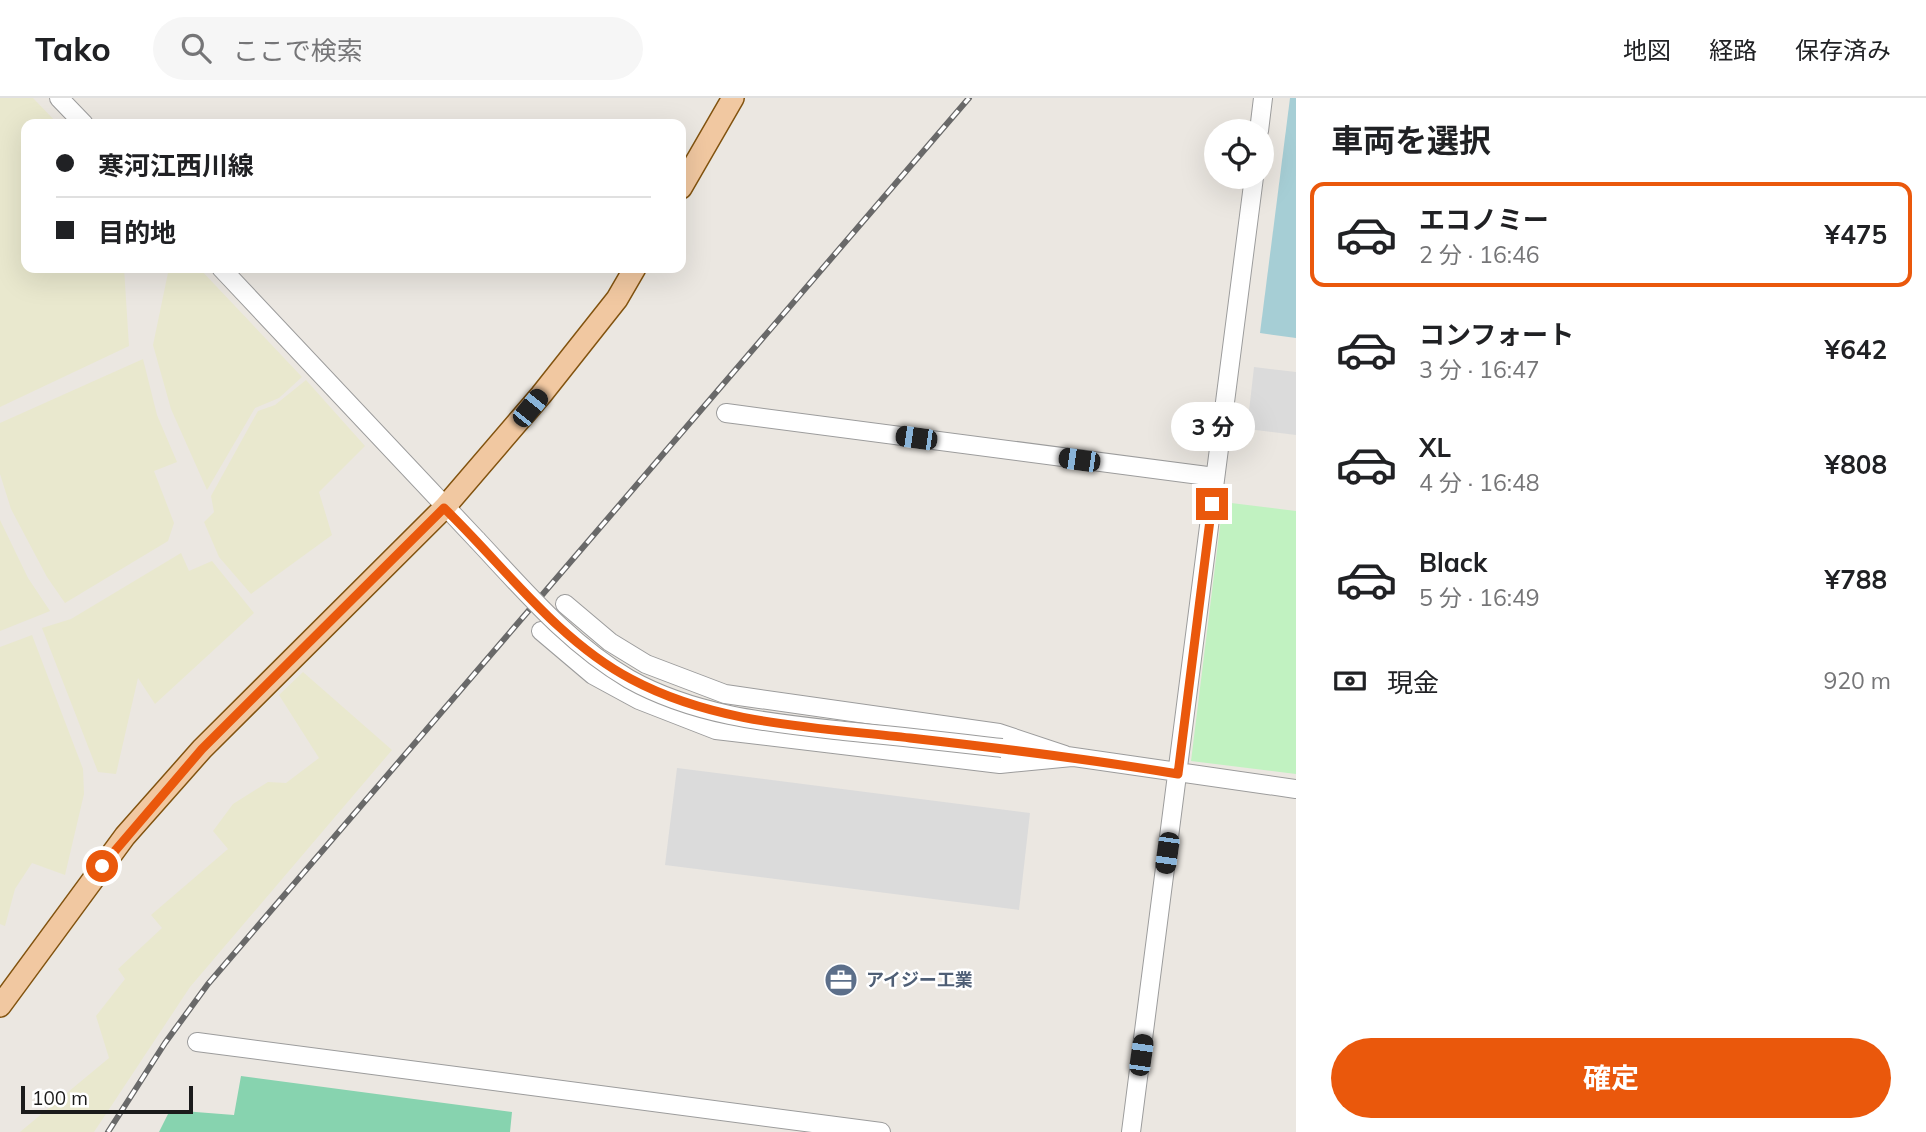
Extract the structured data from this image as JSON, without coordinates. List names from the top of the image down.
{
  "places": {
    "office": ["アイジー工業"]
  },
  "scale_bar": "100 m",
  "page": {
    "header": "Tako",
    "search": "ここで検索",
    "nav": ["地図", "経路", "保存済み"],
    "heading": "車両を選択",
    "banner": ["寒河江西川線", "目的地"],
    "list": [
      {
        "name": "エコノミー",
        "note": "2 分 · 16:46",
        "value": "¥475"
      },
      {
        "name": "コンフォート",
        "note": "3 分 · 16:47",
        "value": "¥642"
      },
      {
        "name": "XL",
        "note": "4 分 · 16:48",
        "value": "¥808"
      },
      {
        "name": "Black",
        "note": "5 分 · 16:49",
        "value": "¥788"
      }
    ],
    "bubble": "3 分",
    "pay": ["現金", "920 m"],
    "buttons": "確定",
    "scale": "100 m"
  }
}
